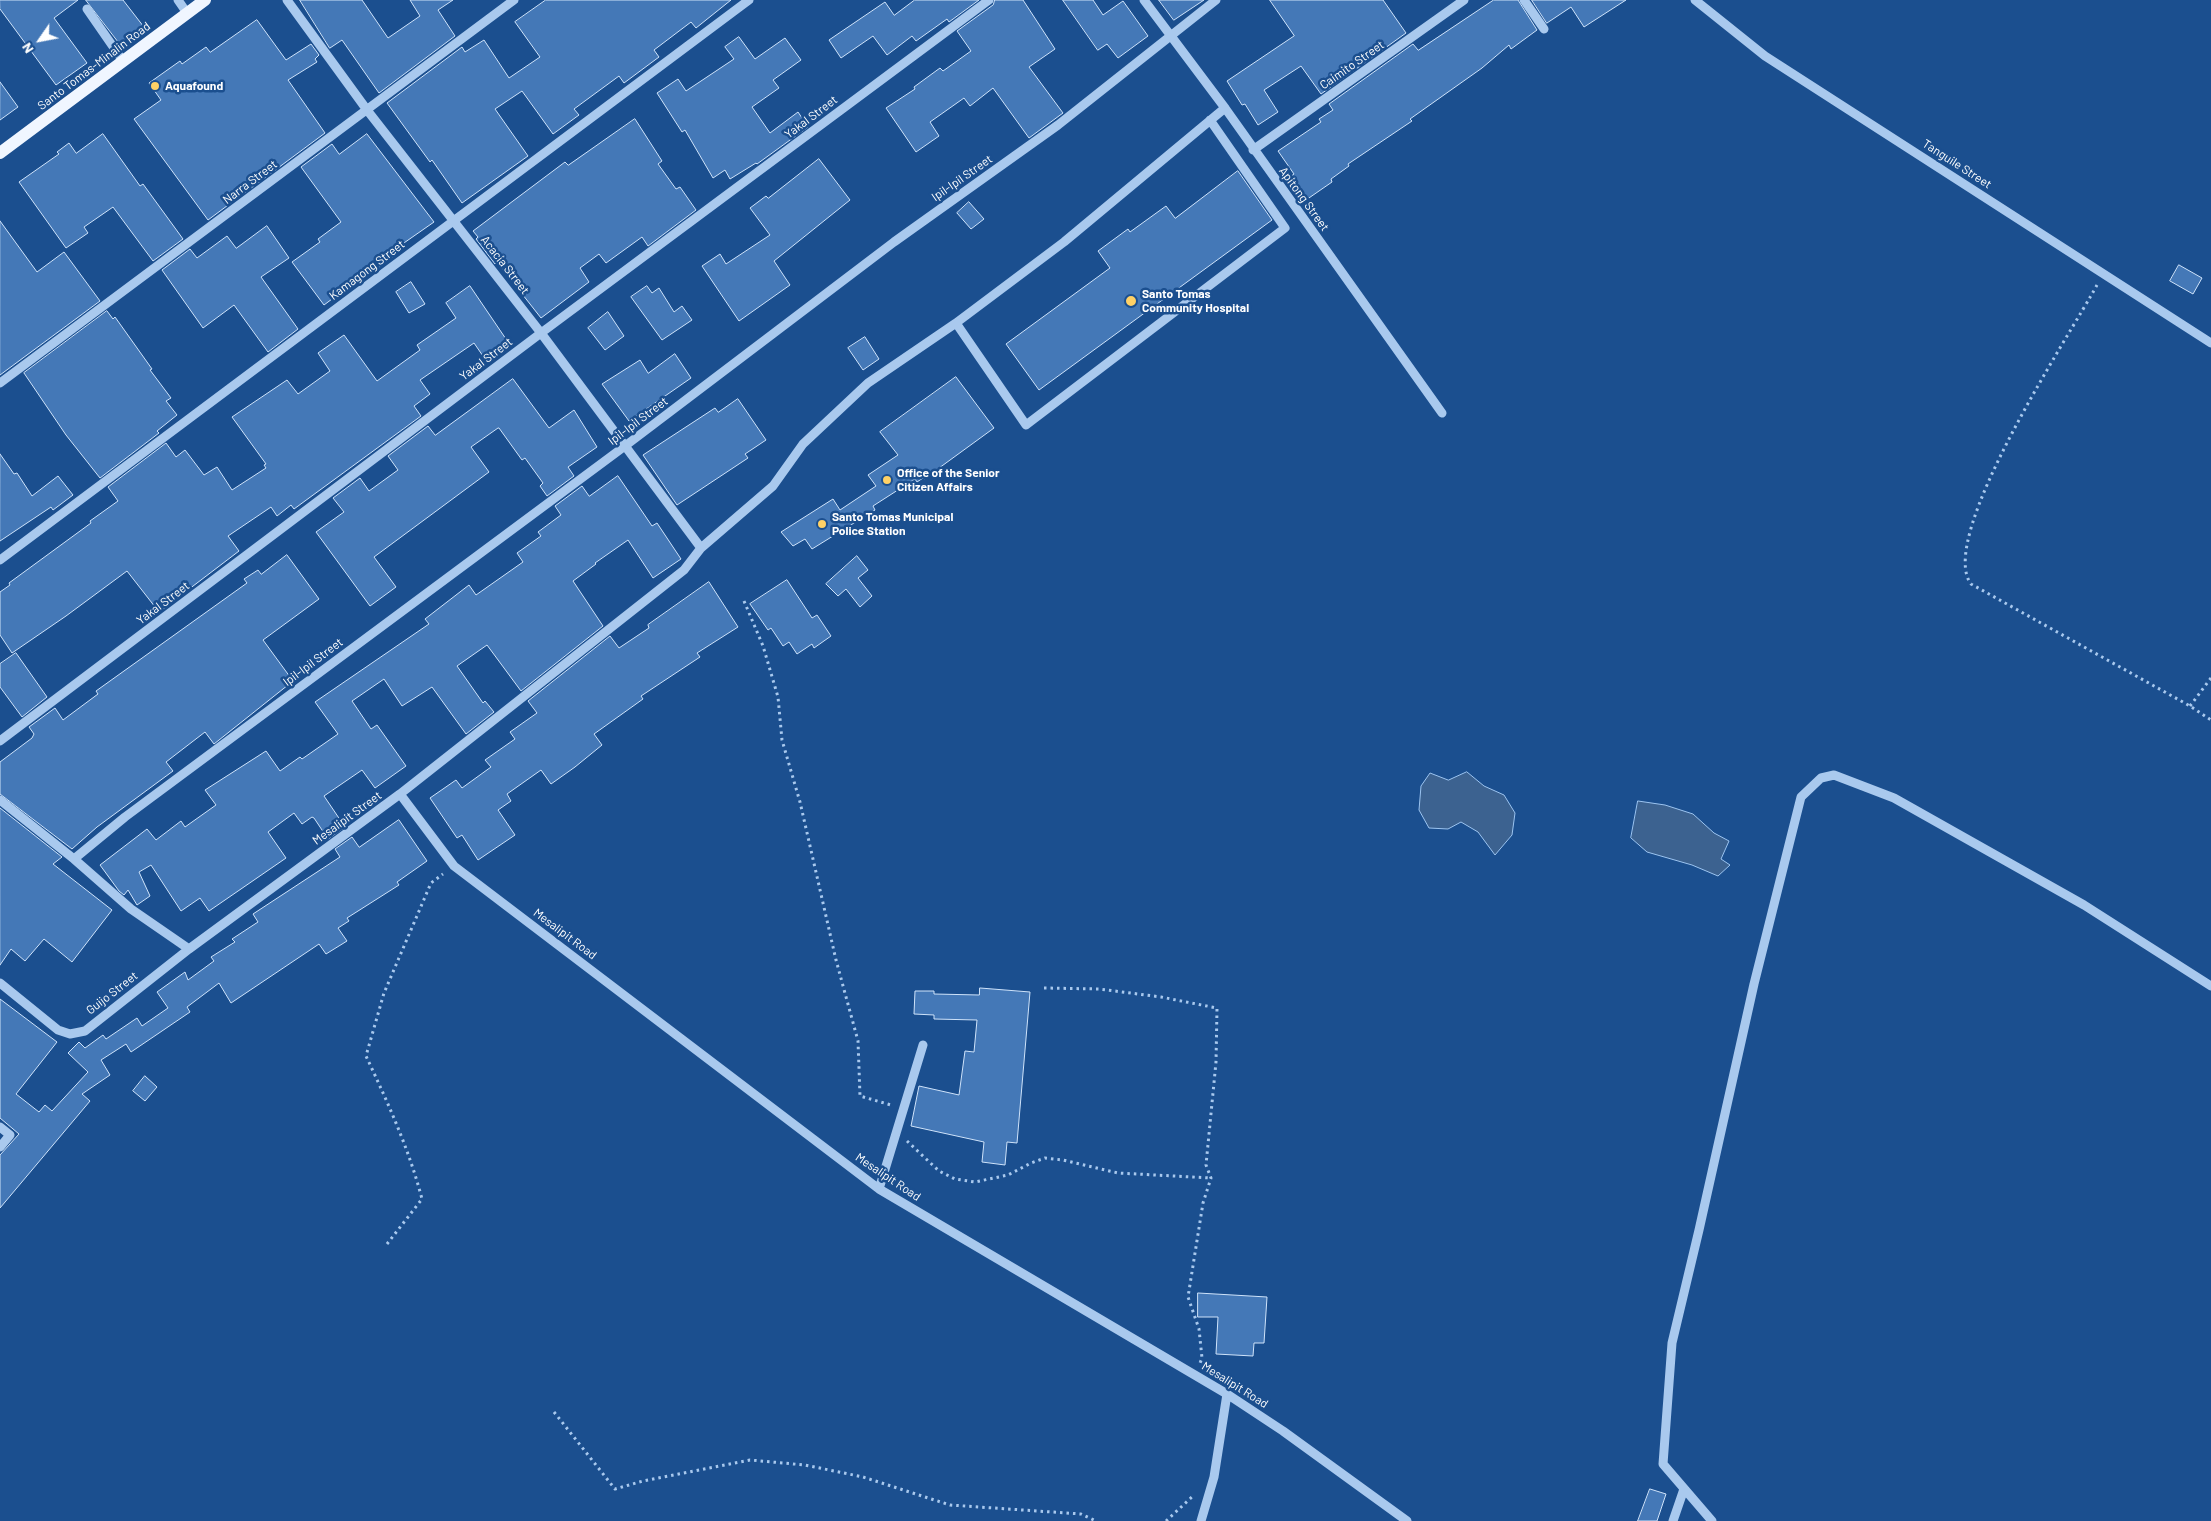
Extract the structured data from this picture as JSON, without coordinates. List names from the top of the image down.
{
  "streets": {
    "main road": ["Santo Tomas-Minalin Road"],
    "street": [
      "Caimito Street",
      "Yakal Street",
      "Tanguile Street",
      "Ipil-Ipil Street",
      "Narra Street",
      "Apitong Street",
      "Acacia Street",
      "Kamagong Street",
      "Mesalipit Street",
      "Mesalipit Road",
      "Guijo Street"
    ]
  },
  "crossings": [
    ["Caimito Street", "Apitong Street"],
    ["Yakal Street", "Acacia Street"],
    ["Ipil-Ipil Street", "Apitong Street"],
    ["Ipil-Ipil Street", "Acacia Street"],
    ["Narra Street", "Acacia Street"],
    ["Apitong Street", "Mesalipit Street"],
    ["Acacia Street", "Kamagong Street"],
    ["Acacia Street", "Mesalipit Street"],
    ["Mesalipit Street", "Mesalipit Road"],
    ["Mesalipit Street", "Guijo Street"]
  ],
  "places": [
    "Aquafound",
    "Santo Tomas Community Hospital",
    "Office of the Senior Citizen Affairs",
    "Santo Tomas Municipal Police Station"
  ],
  "north": "bottom left"
}
